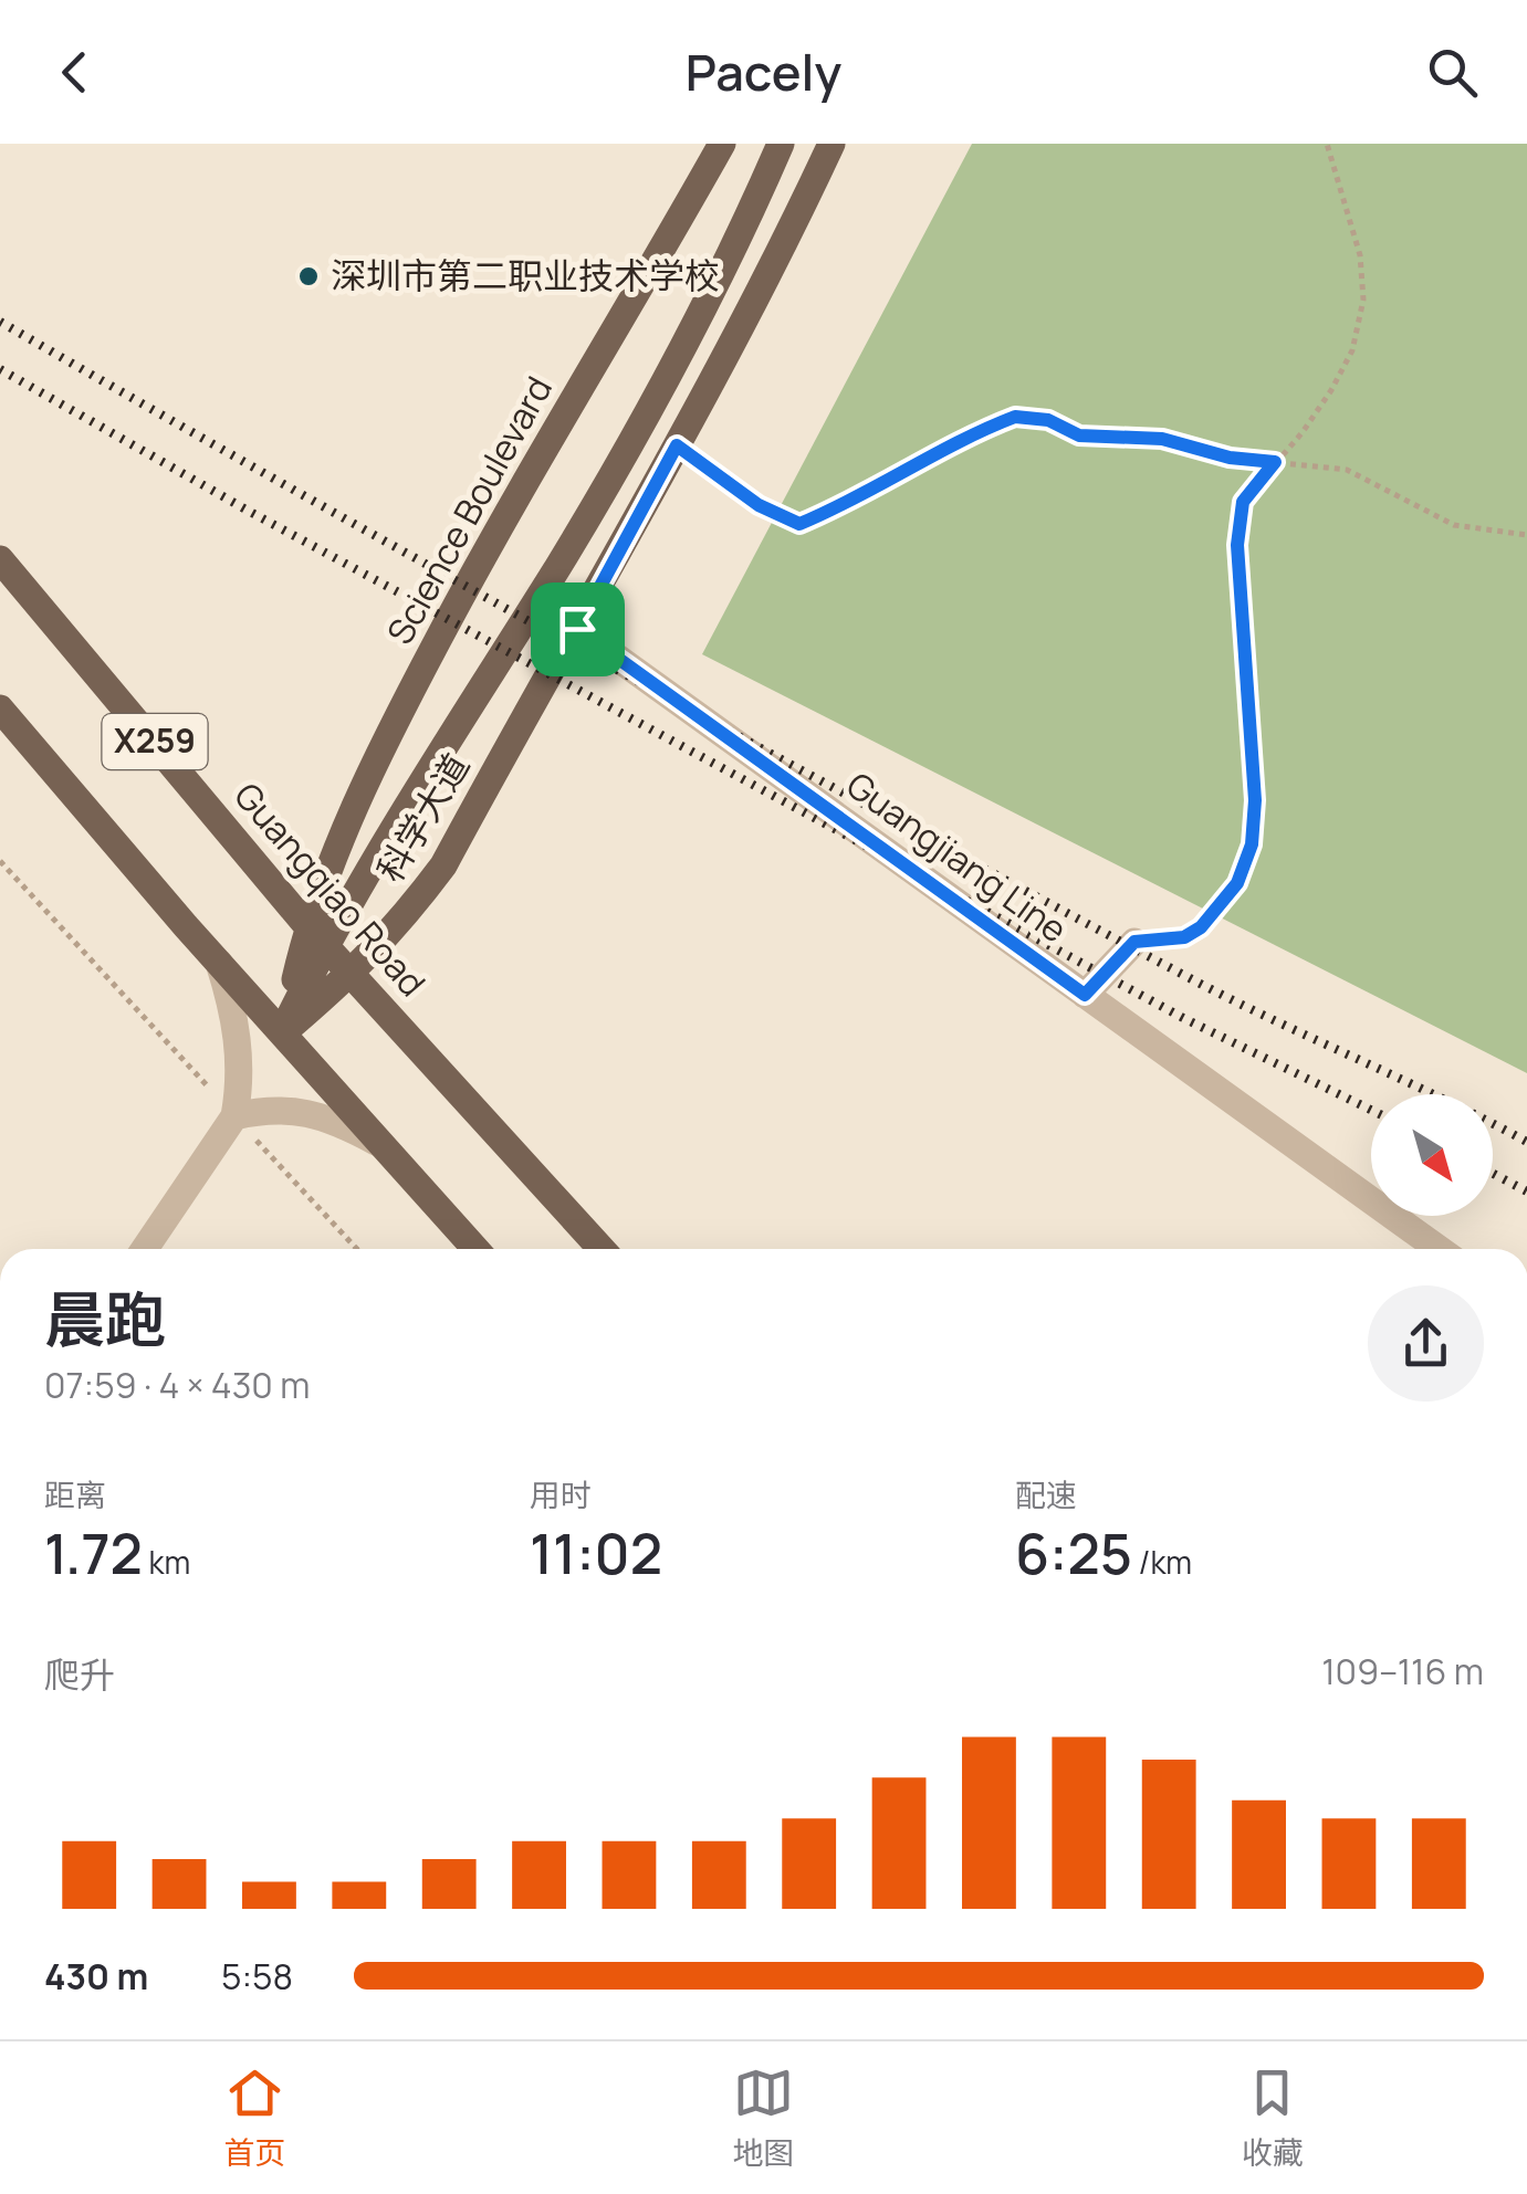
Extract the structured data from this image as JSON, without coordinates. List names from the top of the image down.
{
  "streets": {
    "main road": [
      "Science Boulevard",
      "X259",
      "科学大道",
      "Guangqiao Road"
    ],
    "street": ["Guangjiang Line"]
  },
  "crossings": [
    ["Science Boulevard", "Guangqiao Road"],
    ["X259", "科学大道"],
    ["科学大道", "Guangjiang Line"],
    ["科学大道", "Guangqiao Road"]
  ],
  "places": ["深圳市第二职业技术学校"],
  "north": "bottom right",
  "page": {
    "header": "Pacely",
    "heading": ["晨跑", "07:59 · 4 × 430 m"],
    "stats": [
      ["距离", "1.72 km"],
      ["用时", "11:02"],
      ["配速", "6:25 /km"]
    ],
    "chart": ["爬升", "109–116 m"],
    "list": [
      {
        "name": "430 m",
        "note": "5:58"
      }
    ],
    "tabs": ["首页", "地图", "收藏"]
  }
}
